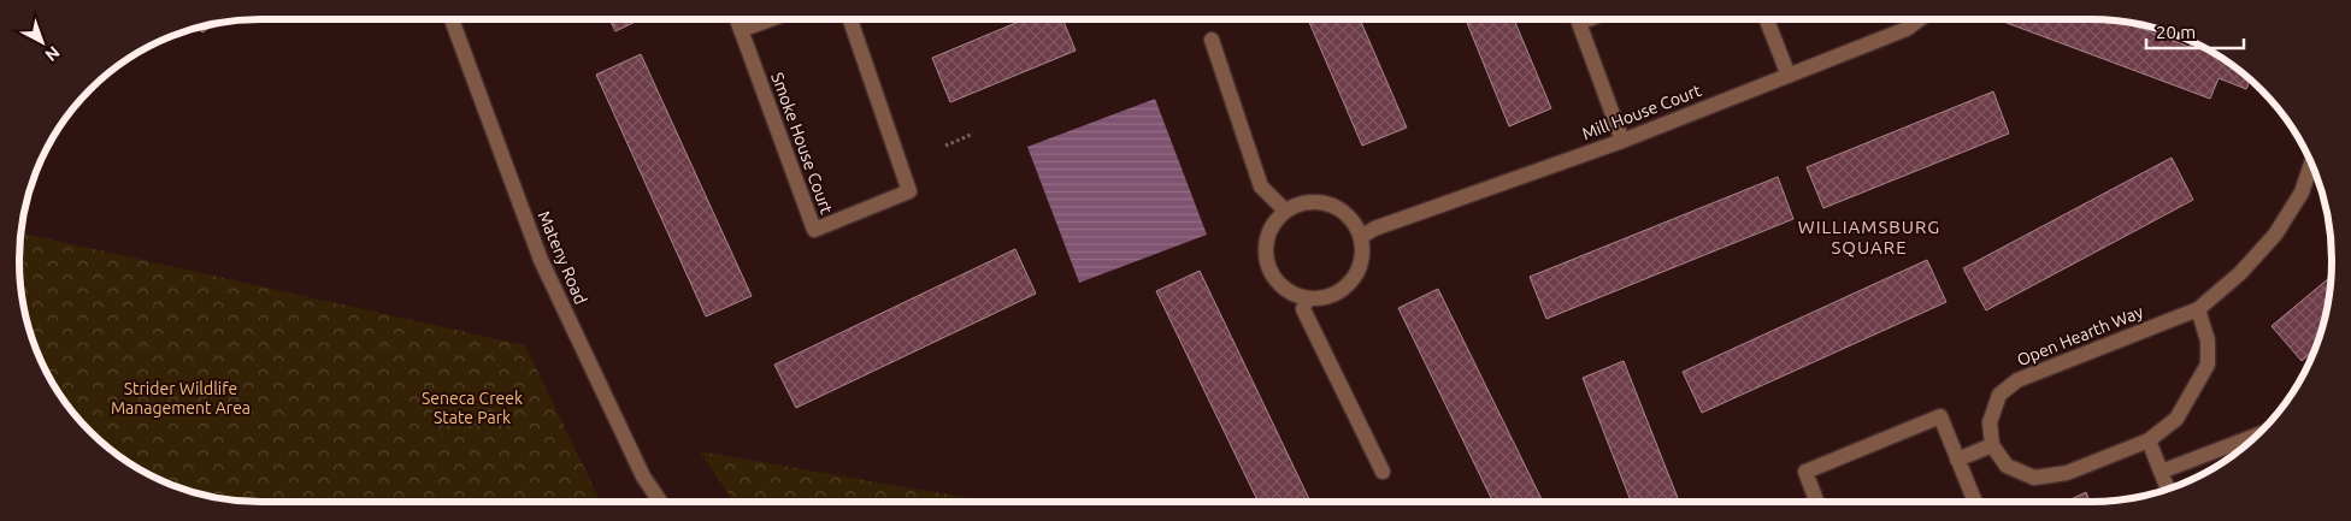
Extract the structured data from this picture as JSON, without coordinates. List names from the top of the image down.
{
  "streets": {
    "street": [
      "Mill House Court",
      "Smoke House Court",
      "Mateny Road",
      "Open Hearth Way"
    ]
  },
  "districts": ["WILLIAMSBURG SQUARE"],
  "parks": ["Strider Wildlife Management Area", "Seneca Creek State Park"],
  "scale_bar": "20 m",
  "north": "bottom right"
}
